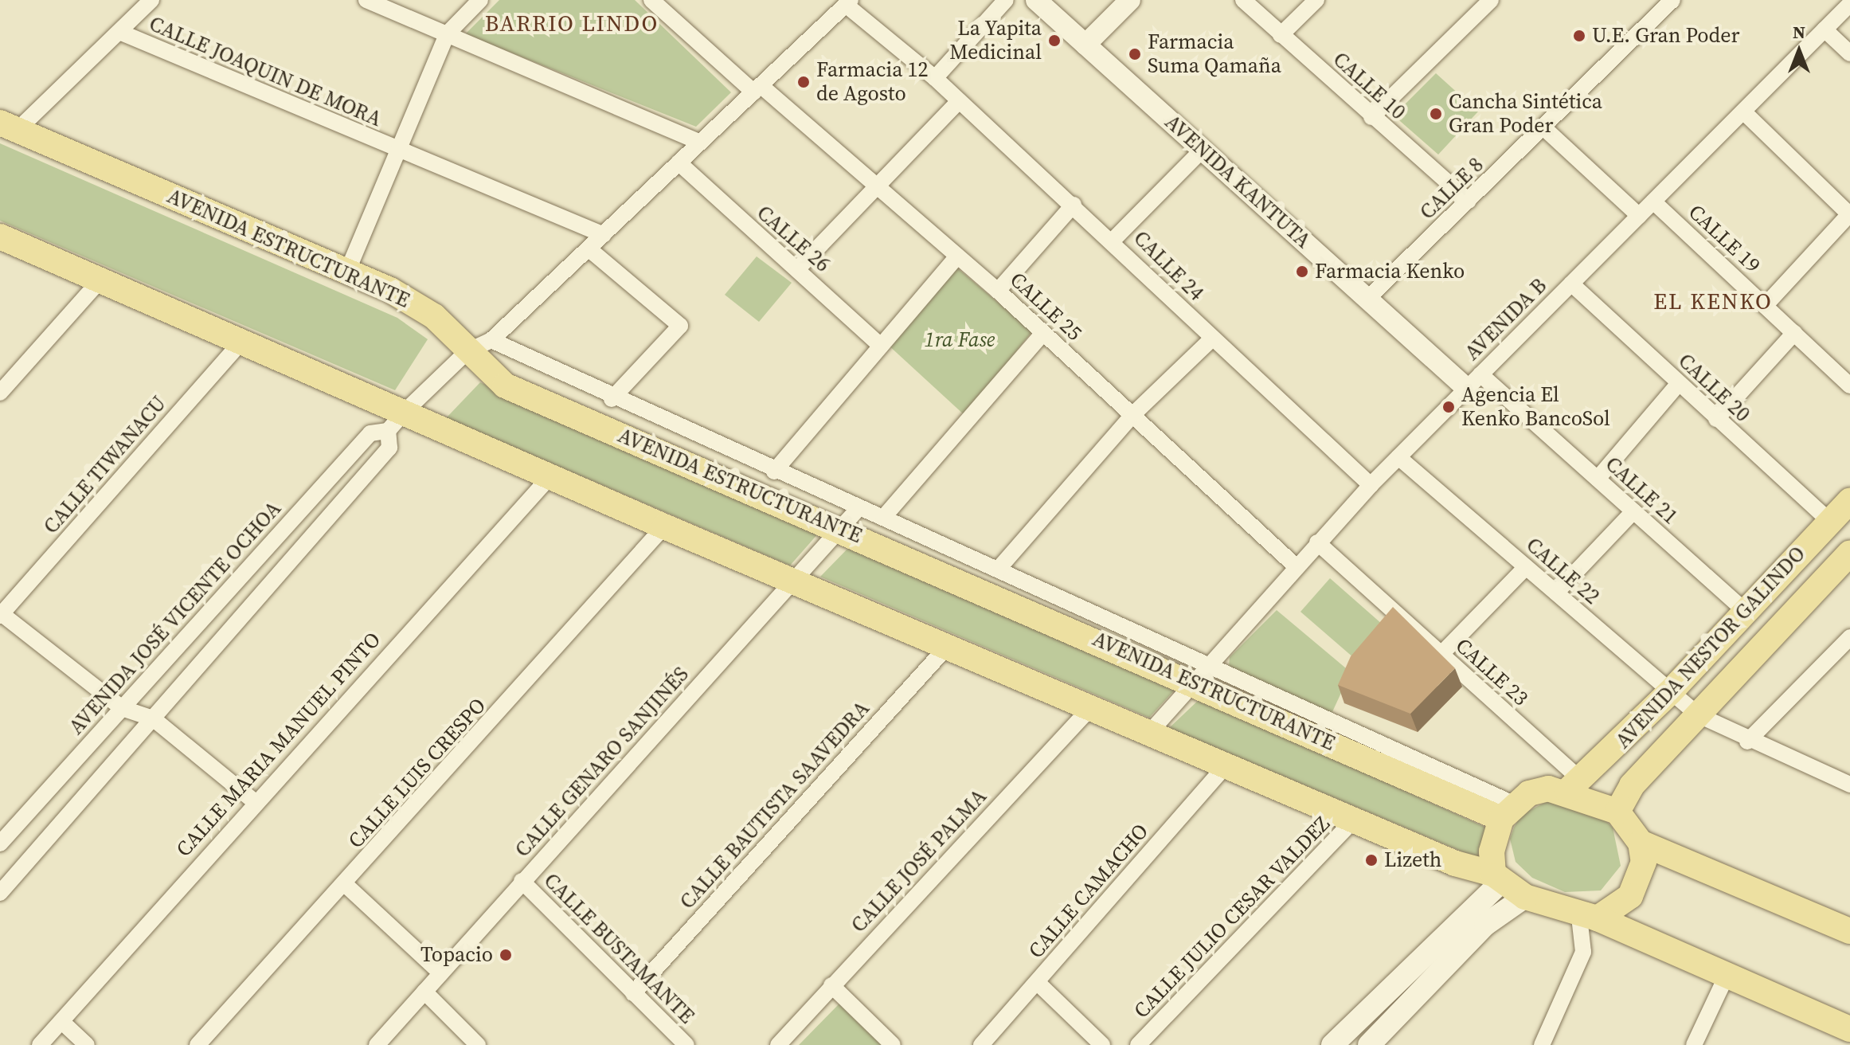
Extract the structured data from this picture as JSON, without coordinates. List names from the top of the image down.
{
  "streets": {
    "main road": ["AVENIDA ESTRUCTURANTE", "AVENIDA NESTOR GALINDO"],
    "street": [
      "CALLE JOAQUIN DE MORA",
      "CALLE 10",
      "AVENIDA KANTUTA",
      "CALLE 8",
      "CALLE 26",
      "CALLE 19",
      "CALLE 24",
      "CALLE 25",
      "AVENIDA B",
      "CALLE 20",
      "CALLE TIWANACU",
      "CALLE 21",
      "CALLE 22",
      "AVENIDA JOSÉ VICENTE OCHOA",
      "CALLE 23",
      "CALLE MARIA MANUEL PINTO",
      "CALLE GENARO SANJINÉS",
      "CALLE LUIS CRESPO",
      "CALLE BAUTISTA SAAVEDRA",
      "CALLE JOSÉ PALMA",
      "CALLE CAMACHO",
      "CALLE JULIO CESAR VALDEZ",
      "CALLE BUSTAMANTE"
    ]
  },
  "crossings": [
    ["CALLE 10", "CALLE 8"],
    ["AVENIDA KANTUTA", "CALLE 8"],
    ["AVENIDA KANTUTA", "AVENIDA B"],
    ["AVENIDA KANTUTA", "CALLE 21"],
    ["CALLE 19", "AVENIDA B"],
    ["AVENIDA ESTRUCTURANTE", "AVENIDA B"],
    ["AVENIDA ESTRUCTURANTE", "AVENIDA NESTOR GALINDO"],
    ["AVENIDA ESTRUCTURANTE", "CALLE 23"],
    ["AVENIDA ESTRUCTURANTE", "CALLE GENARO SANJINÉS"],
    ["CALLE 24", "AVENIDA B"],
    ["CALLE 25", "AVENIDA B"],
    ["AVENIDA B", "CALLE 20"],
    ["AVENIDA B", "CALLE 21"],
    ["AVENIDA B", "CALLE 22"],
    ["AVENIDA B", "CALLE 23"],
    ["CALLE 20", "AVENIDA NESTOR GALINDO"],
    ["CALLE 21", "AVENIDA NESTOR GALINDO"],
    ["CALLE 22", "AVENIDA NESTOR GALINDO"],
    ["AVENIDA NESTOR GALINDO", "CALLE 23"],
    ["CALLE GENARO SANJINÉS", "CALLE BUSTAMANTE"],
    ["CALLE BAUTISTA SAAVEDRA", "CALLE BUSTAMANTE"]
  ],
  "districts": ["BARRIO LINDO", "EL KENKO"],
  "parks": ["1ra Fase"],
  "places": [
    "U.E. Gran Poder",
    "La Yapita Medicinal",
    "Farmacia Suma Qamaña",
    "Farmacia 12 de Agosto",
    "Cancha Sintética Gran Poder",
    "Farmacia Kenko",
    "Agencia El Kenko BancoSol",
    "Lizeth",
    "Topacio"
  ],
  "north": "top"
}
